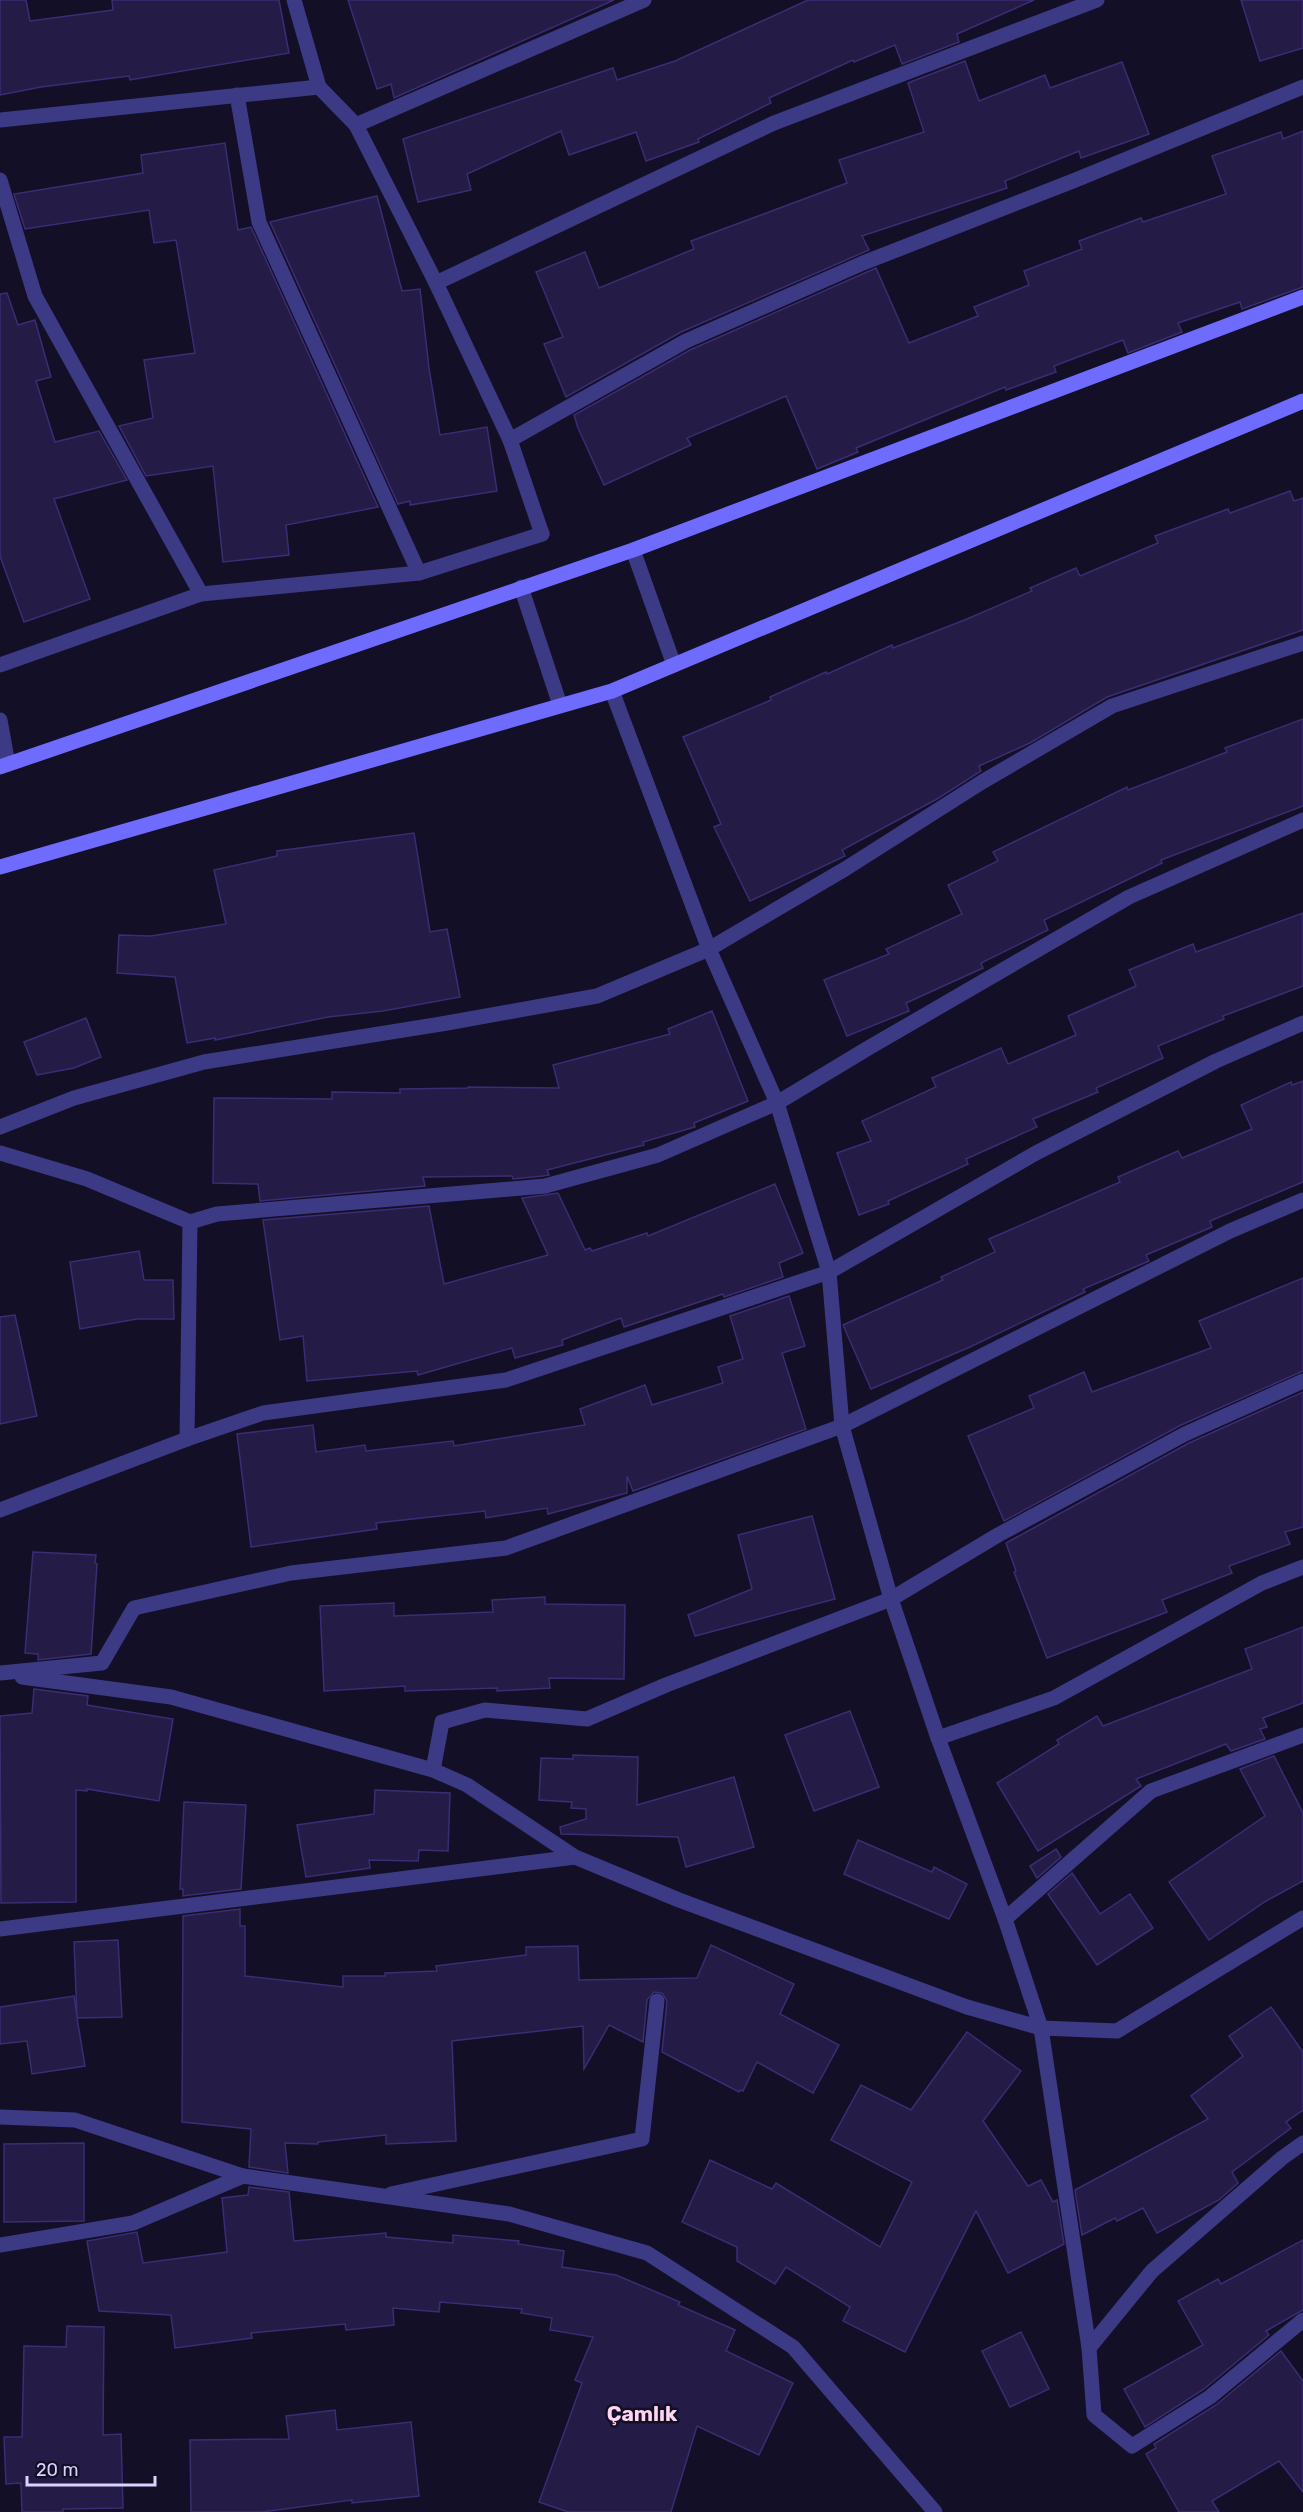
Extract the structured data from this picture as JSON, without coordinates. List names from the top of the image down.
{
  "districts": ["Çamlık"],
  "scale_bar": "20 m"
}
